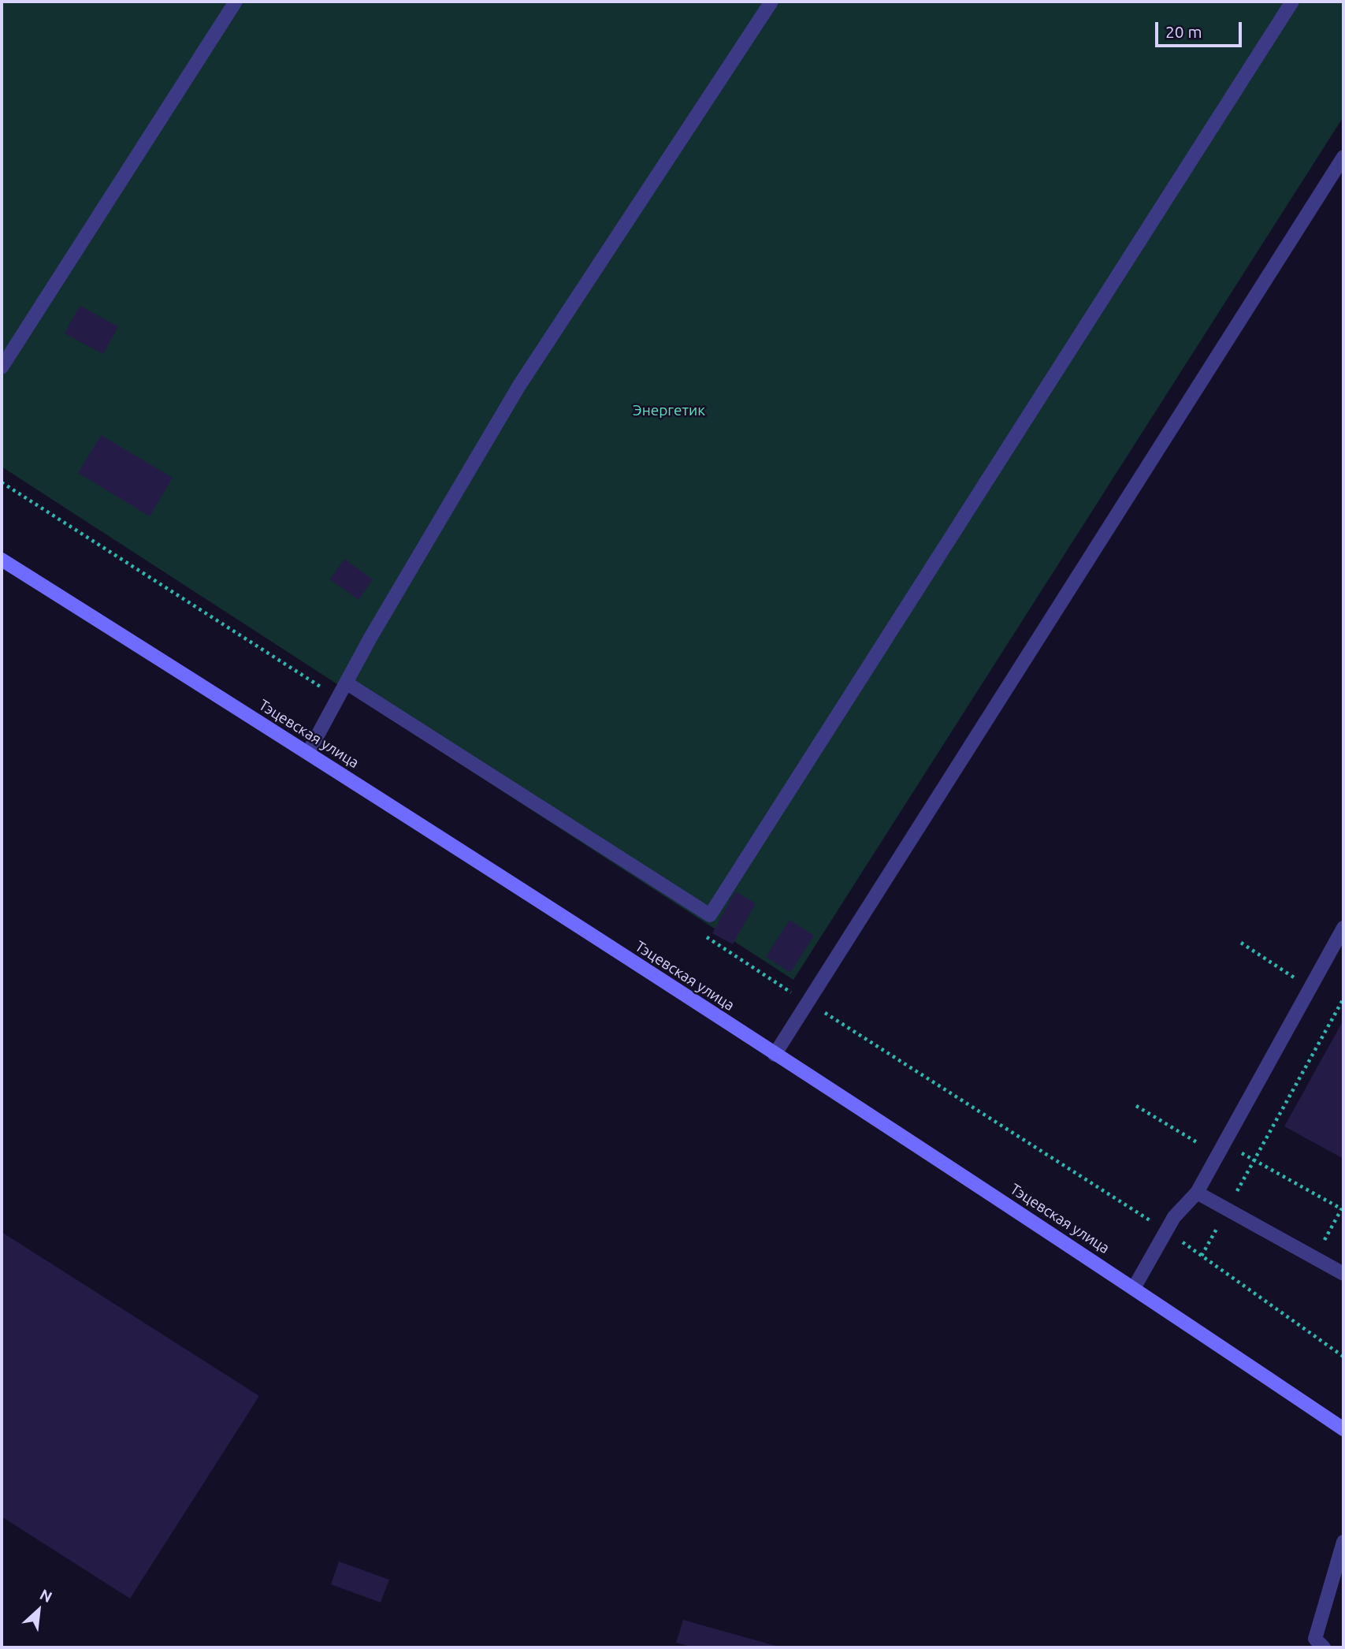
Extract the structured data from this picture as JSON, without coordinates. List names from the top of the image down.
{
  "streets": {
    "main road": ["Тэцевская улица"]
  },
  "parks": ["Энергетик"],
  "scale_bar": "20 m",
  "north": "top right"
}
